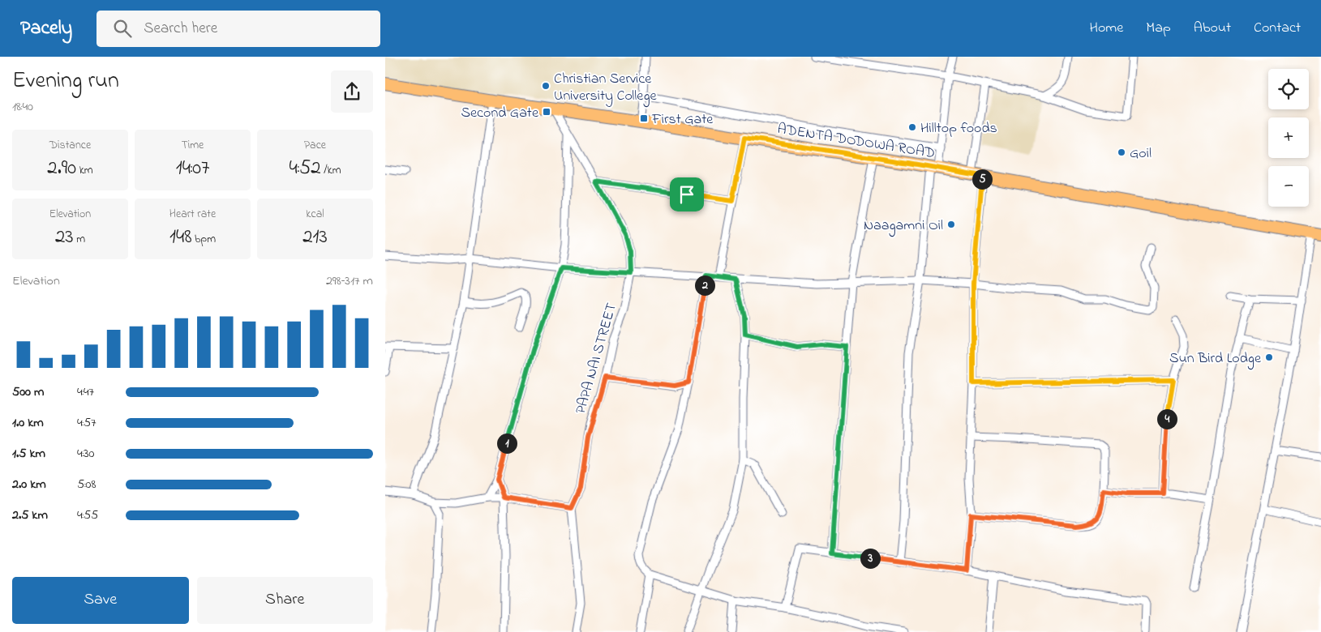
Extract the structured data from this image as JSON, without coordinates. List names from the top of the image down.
{
  "streets": {
    "main road": ["ADENTA DODOWA ROAD"],
    "street": ["PAPA NAI STREET"]
  },
  "crossings": [
    ["ADENTA DODOWA ROAD", "PAPA NAI STREET"]
  ],
  "places": {
    "other": [
      "Christian Service University College",
      "Hilltop foods",
      "Goil",
      "Naagamni Oil",
      "Sun Bird Lodge"
    ],
    "transit": ["Second Gate", "First Gate"]
  },
  "page": {
    "header": "Pacely",
    "search": "Search here",
    "nav": [
      "Home",
      "Map",
      "About",
      "Contact"
    ],
    "heading": ["Evening run", "18:40"],
    "map_buttons": ["+", "−"],
    "stats": [
      ["Distance", "2.90 km"],
      ["Time", "14:07"],
      ["Pace", "4:52 /km"],
      ["Elevation", "23 m"],
      ["Heart rate", "148 bpm"],
      ["kcal", "213"]
    ],
    "pins": [
      "5",
      "2",
      "4",
      "1",
      "3"
    ],
    "chart": ["Elevation", "298–317 m"],
    "list": [
      {
        "name": "500 m",
        "note": "4:47"
      },
      {
        "name": "1.0 km",
        "note": "4:57"
      },
      {
        "name": "1.5 km",
        "note": "4:30"
      },
      {
        "name": "2.0 km",
        "note": "5:08"
      },
      {
        "name": "2.5 km",
        "note": "4:55"
      }
    ],
    "buttons": ["Save", "Share"]
  }
}
